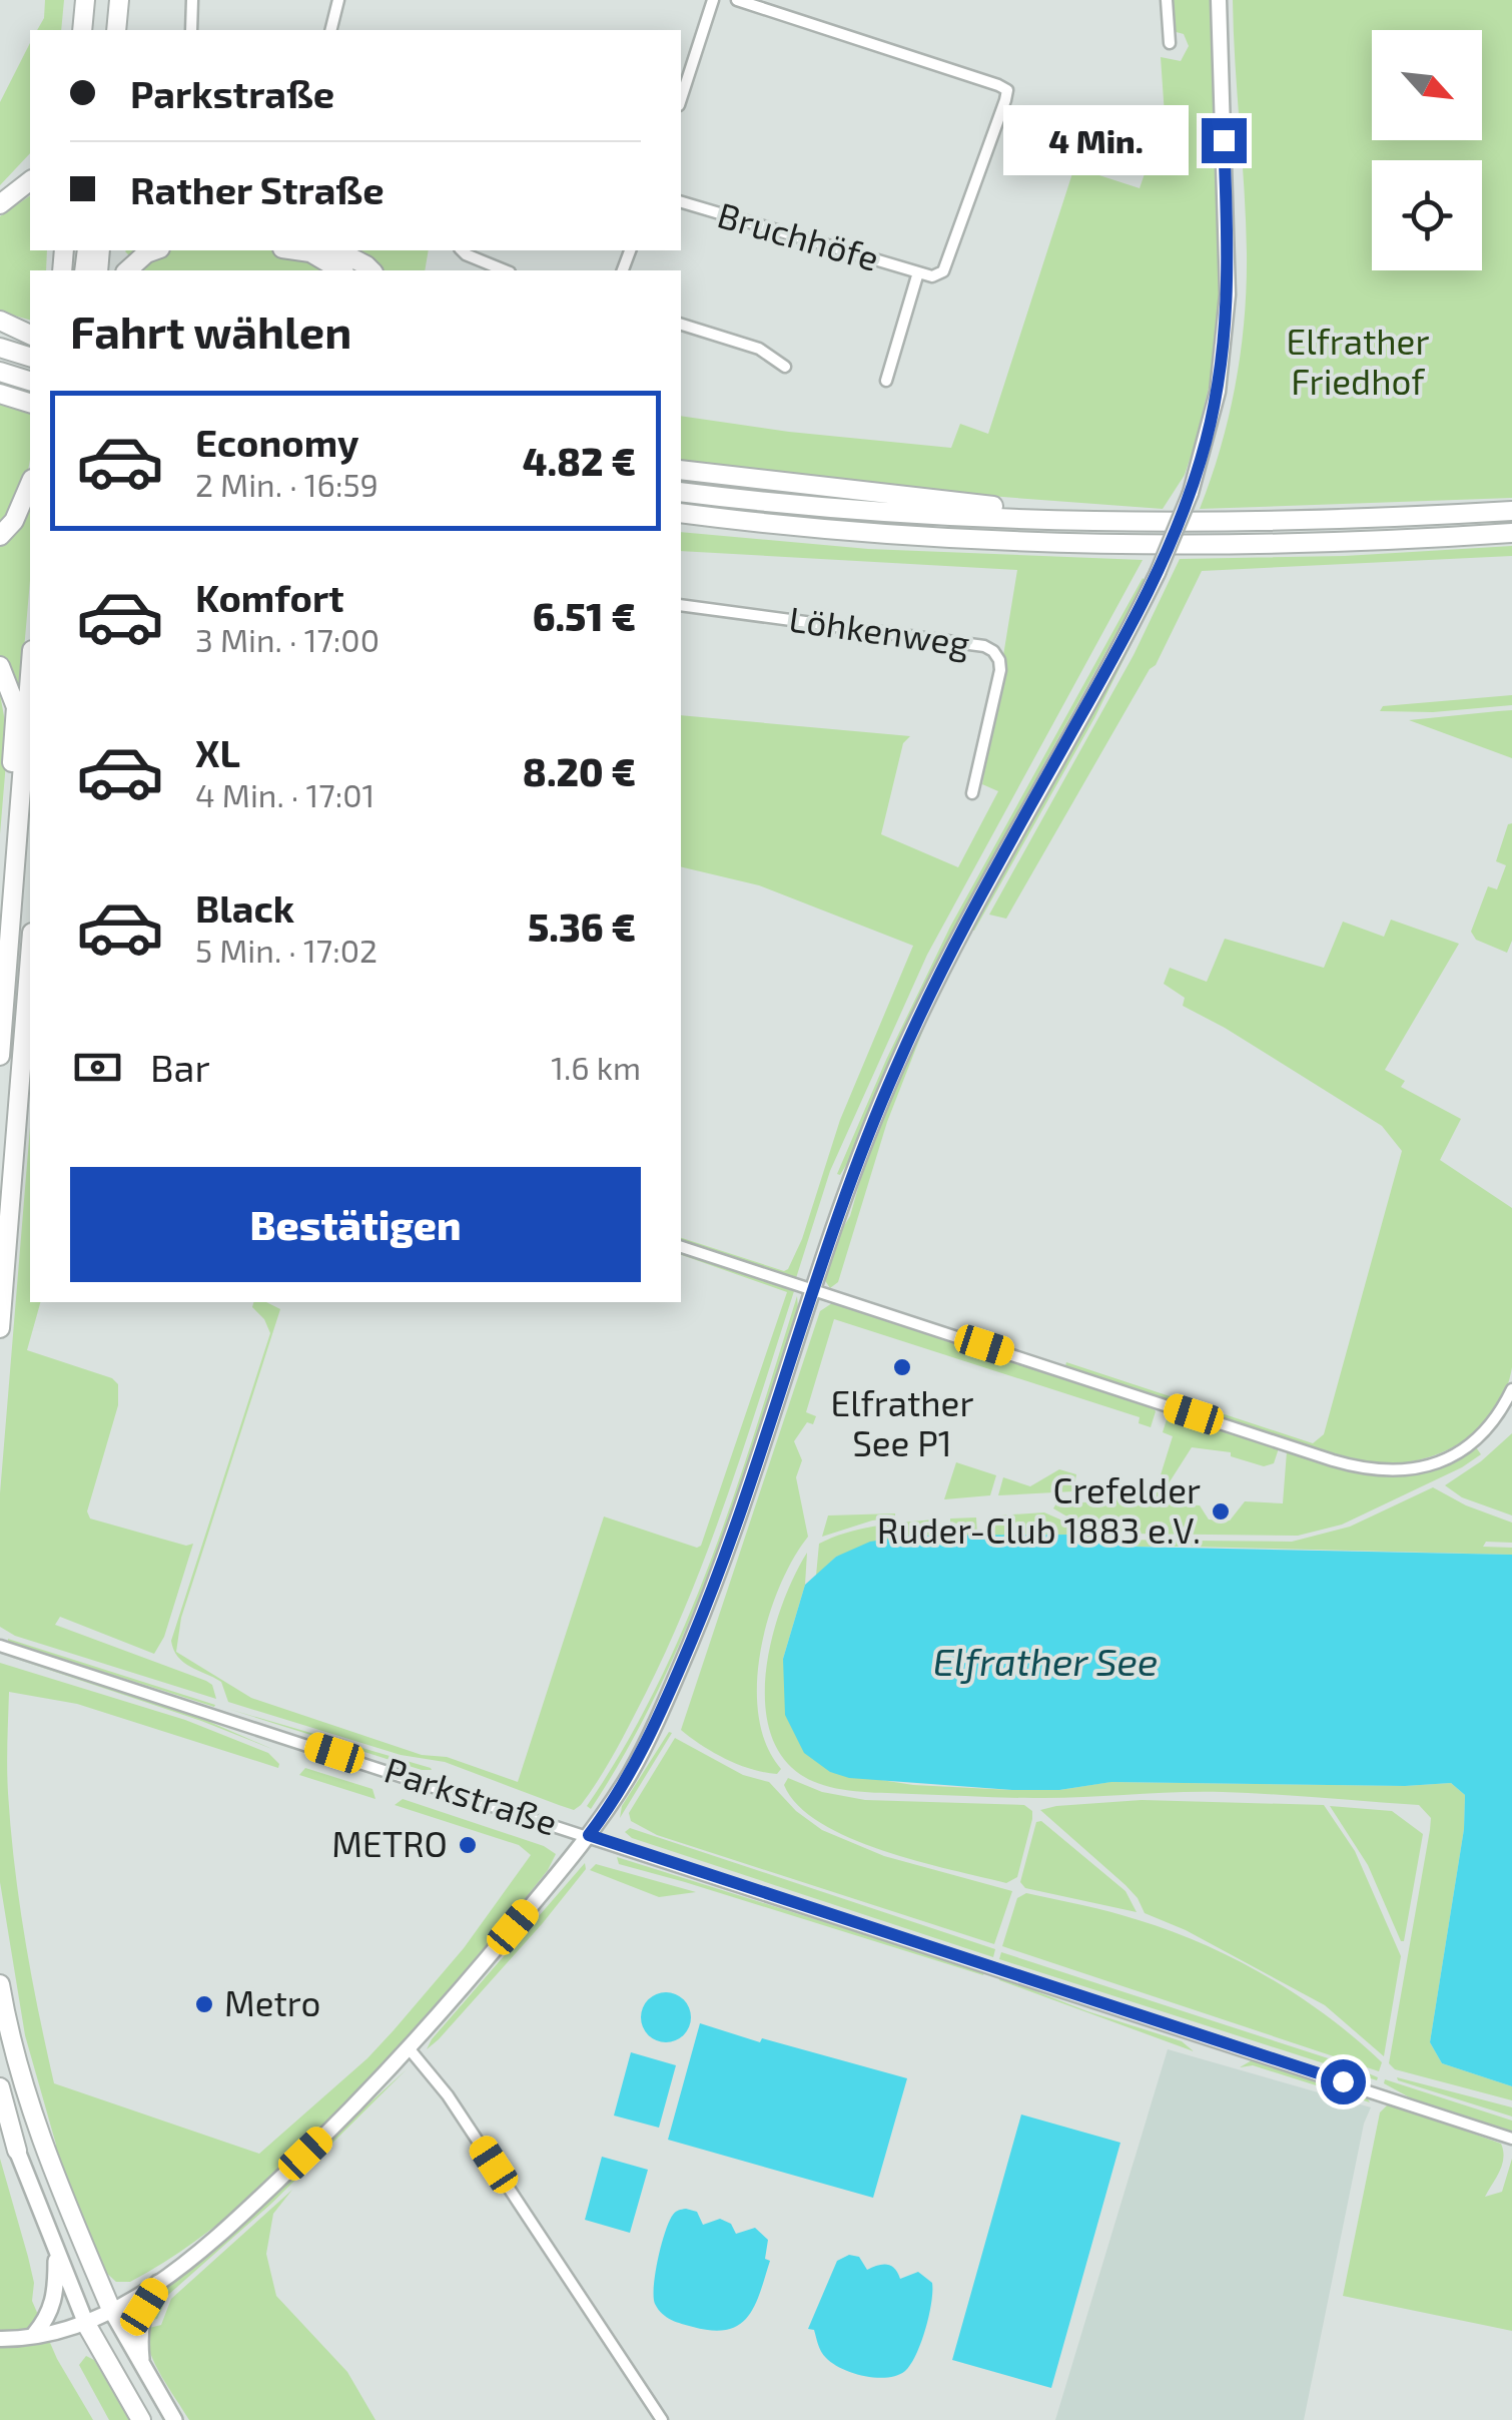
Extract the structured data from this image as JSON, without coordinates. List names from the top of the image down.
{
  "streets": {
    "street": ["Bruchhöfe", "Löhkenweg", "Parkstraße"]
  },
  "water": ["Elfrather See"],
  "parks": ["Elfrather Friedhof"],
  "places": [
    "Elfrather See P1",
    "Crefelder Ruder-Club 1883 e.V.",
    "METRO",
    "Metro"
  ],
  "north": "bottom right",
  "page": {
    "banner": ["Parkstraße", "Rather Straße"],
    "bubble": "4 Min.",
    "heading": "Fahrt wählen",
    "list": [
      {
        "name": "Economy",
        "note": "2 Min. · 16:59",
        "value": "4.82 €"
      },
      {
        "name": "Komfort",
        "note": "3 Min. · 17:00",
        "value": "6.51 €"
      },
      {
        "name": "XL",
        "note": "4 Min. · 17:01",
        "value": "8.20 €"
      },
      {
        "name": "Black",
        "note": "5 Min. · 17:02",
        "value": "5.36 €"
      }
    ],
    "pay": ["Bar", "1.6 km"],
    "buttons": "Bestätigen"
  }
}
